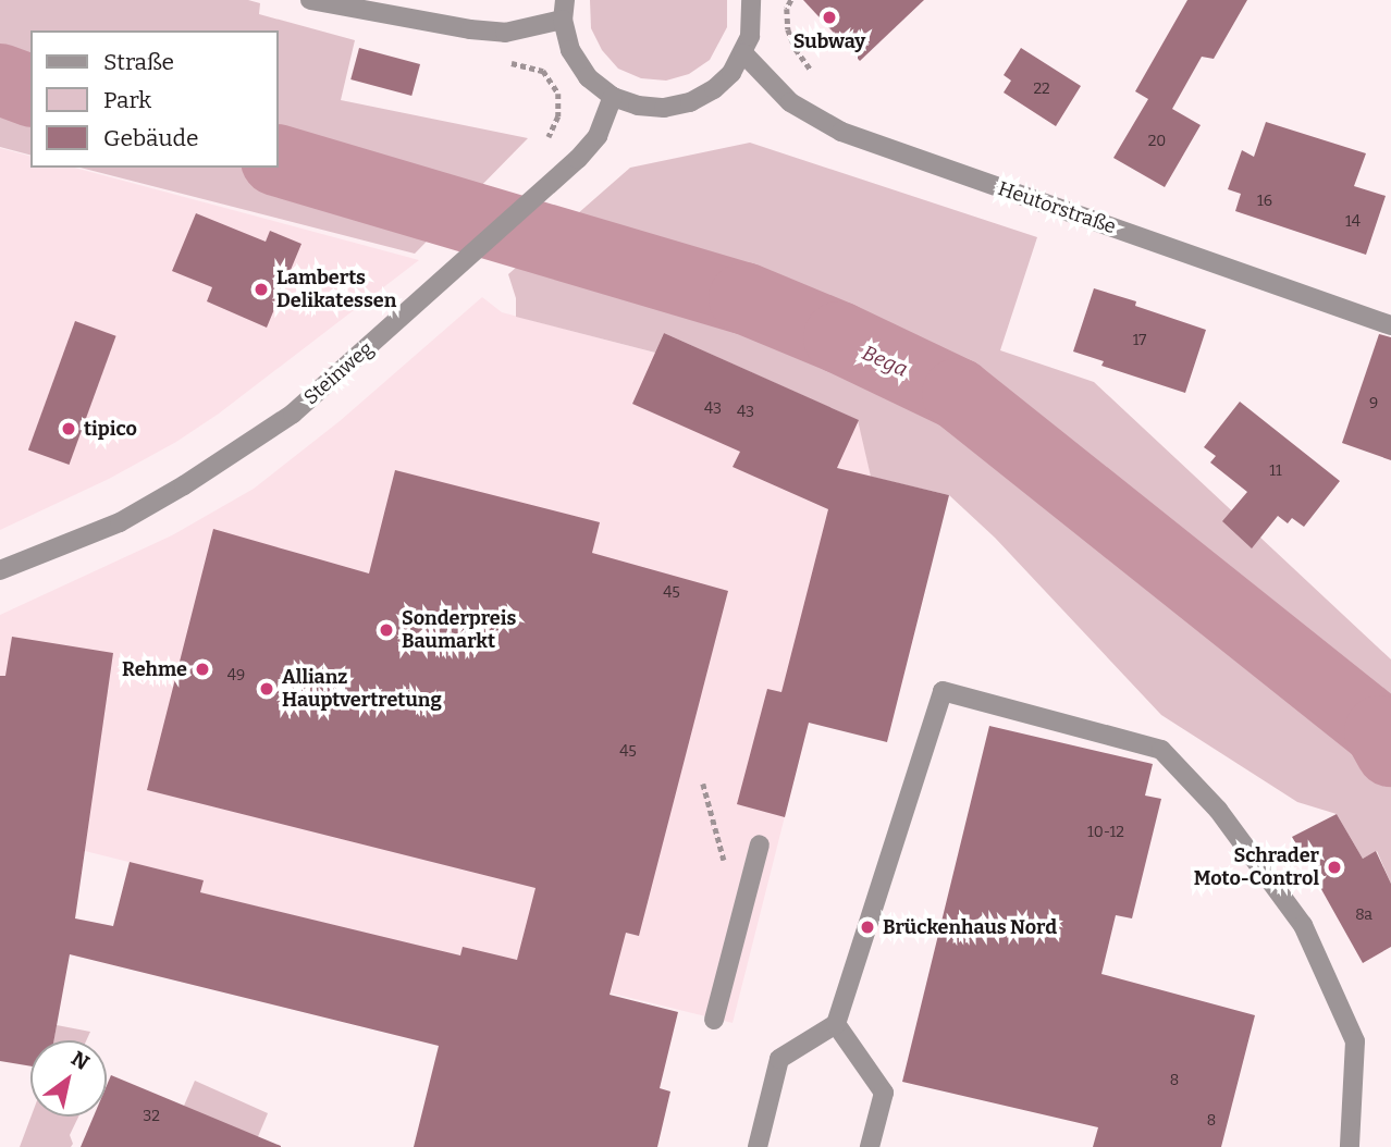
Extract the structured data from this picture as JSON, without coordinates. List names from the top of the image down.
{
  "streets": {
    "street": ["Heutorstraße", "Steinweg"]
  },
  "water": ["Bega"],
  "places": [
    "Subway",
    "Lamberts Delikatessen",
    "tipico",
    "Sonderpreis Baumarkt",
    "Rehme",
    "Allianz Hauptvertretung",
    "Schrader Moto-Control",
    "Brückenhaus Nord"
  ],
  "house_numbers": [
    "22",
    "20",
    "16",
    "14",
    "17",
    "9",
    "43",
    "43",
    "11",
    "45",
    "49",
    "45",
    "10-12",
    "8a",
    "8",
    "32",
    "8"
  ],
  "legend": ["Straße", "Park", "Gebäude"],
  "north": "top right"
}
